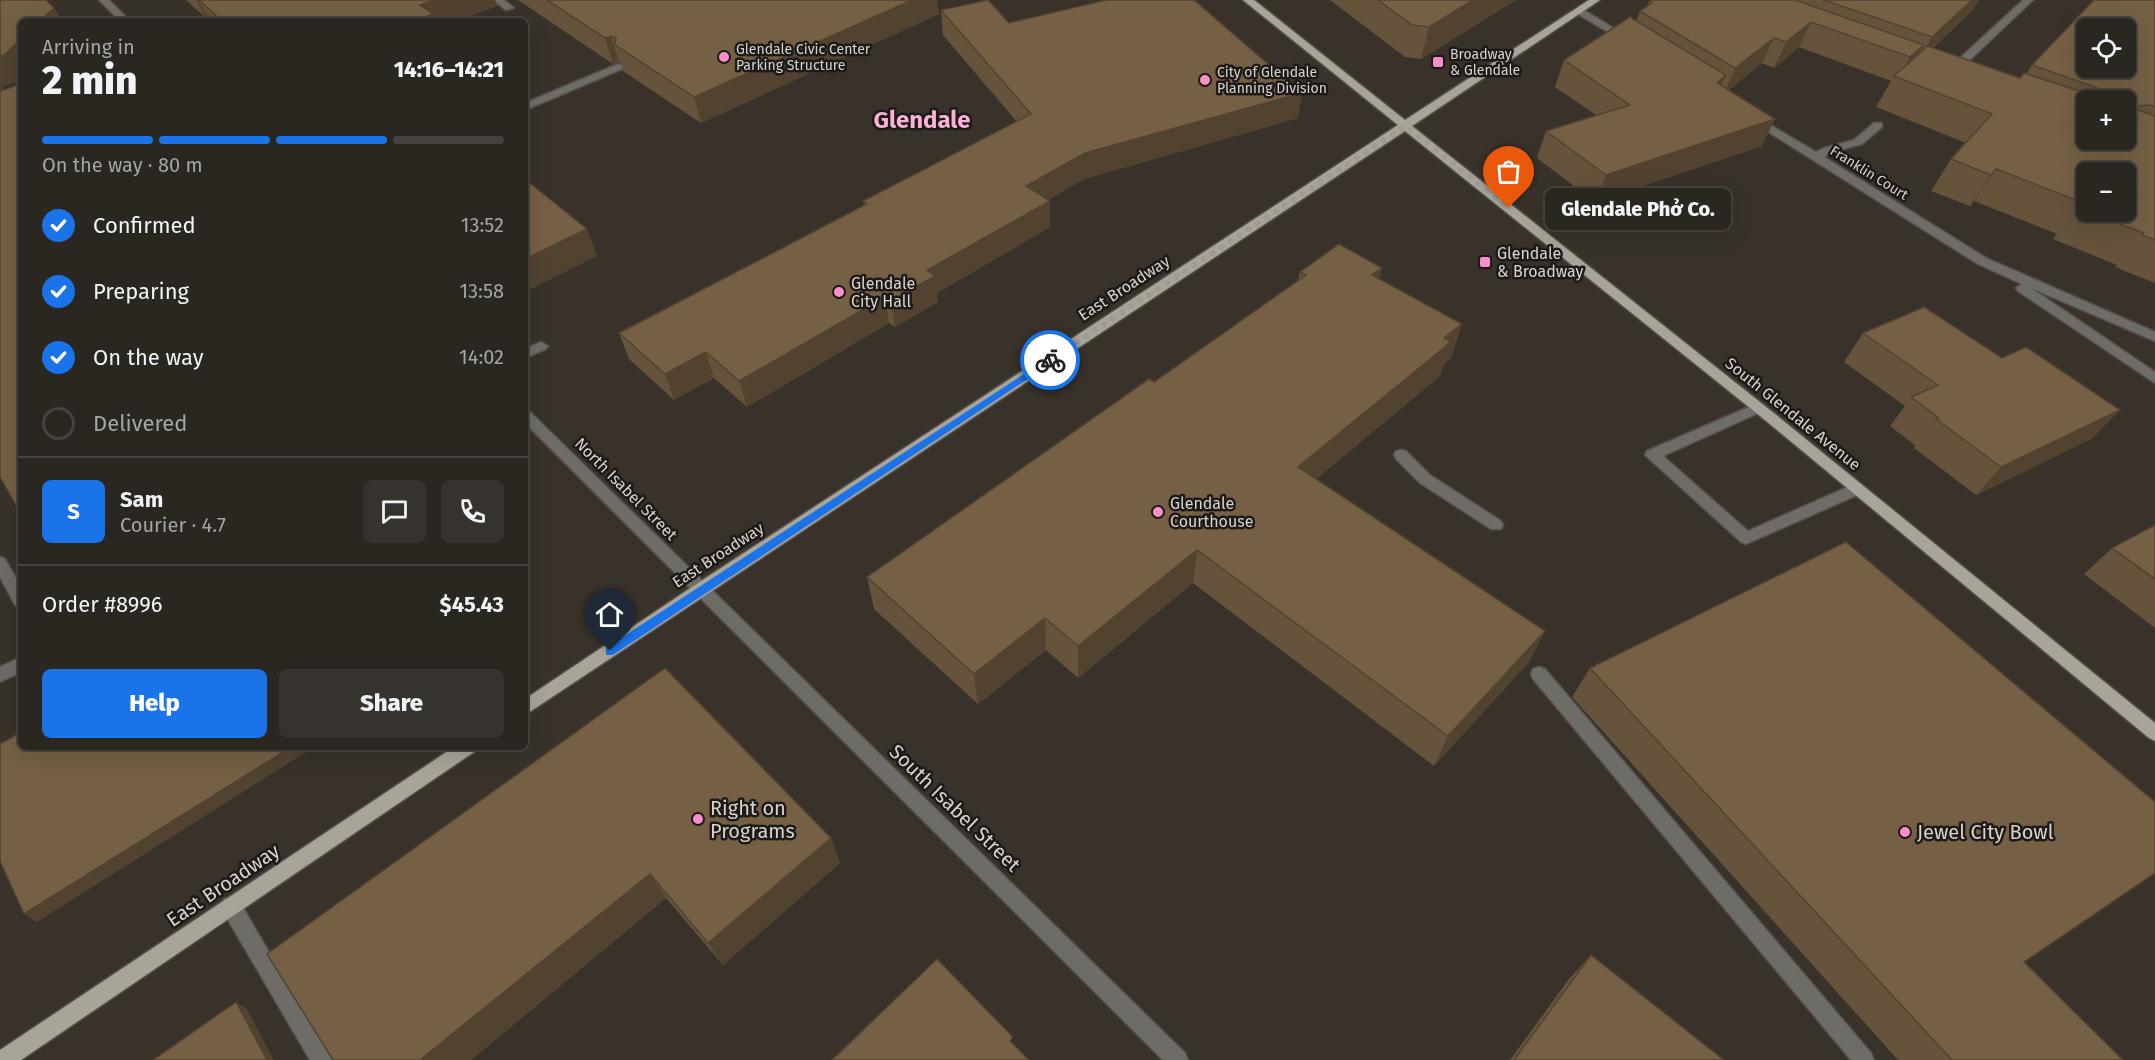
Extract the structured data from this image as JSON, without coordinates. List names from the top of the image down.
{
  "streets": {
    "main road": ["East Broadway", "South Glendale Avenue"],
    "street": ["Franklin Court", "North Isabel Street", "South Isabel Street"]
  },
  "crossings": [
    ["East Broadway", "South Glendale Avenue"],
    ["East Broadway", "North Isabel Street"],
    ["East Broadway", "South Isabel Street"],
    ["North Isabel Street", "South Isabel Street"]
  ],
  "districts": ["Glendale"],
  "places": {
    "other": [
      "Glendale Civic Center Parking Structure",
      "City of Glendale Planning Division",
      "Glendale Phở Co.",
      "Glendale City Hall",
      "Glendale Courthouse",
      "Right on Programs",
      "Jewel City Bowl"
    ],
    "transit": ["Broadway & Glendale", "Glendale & Broadway"]
  },
  "page": {
    "map_buttons": ["+", "−"],
    "heading": ["2 min", "Arriving in", "14:16–14:21"],
    "panel": [
      "Sam",
      "Courier · 4.7",
      "Order #8996",
      "$45.43"
    ],
    "bar": "On the way · 80 m",
    "bubble": "Glendale Phở Co.",
    "list": [
      ["Confirmed", "13:52"],
      ["Preparing", "13:58"],
      ["On the way", "14:02"],
      "Delivered"
    ],
    "round": "S",
    "buttons": ["Help", "Share"]
  }
}
